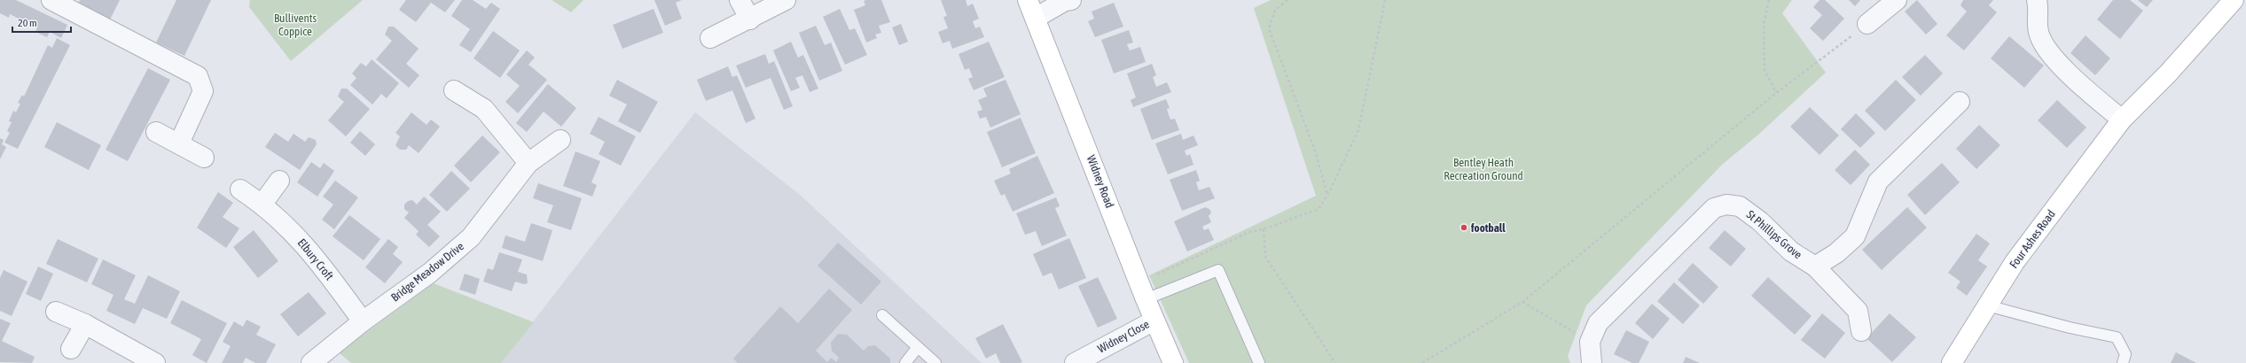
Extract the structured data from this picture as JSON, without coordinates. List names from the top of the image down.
{
  "streets": {
    "street": [
      "Widney Road",
      "St Phillips Grove",
      "Four Ashes Road",
      "Elbury Croft",
      "Bridge Meadow Drive",
      "Widney Close"
    ]
  },
  "crossings": [
    ["Widney Road", "Widney Close"],
    ["Elbury Croft", "Bridge Meadow Drive"]
  ],
  "parks": ["Bullivents Coppice", "Bentley Heath Recreation Ground"],
  "places": ["football"],
  "scale_bar": "20 m"
}
